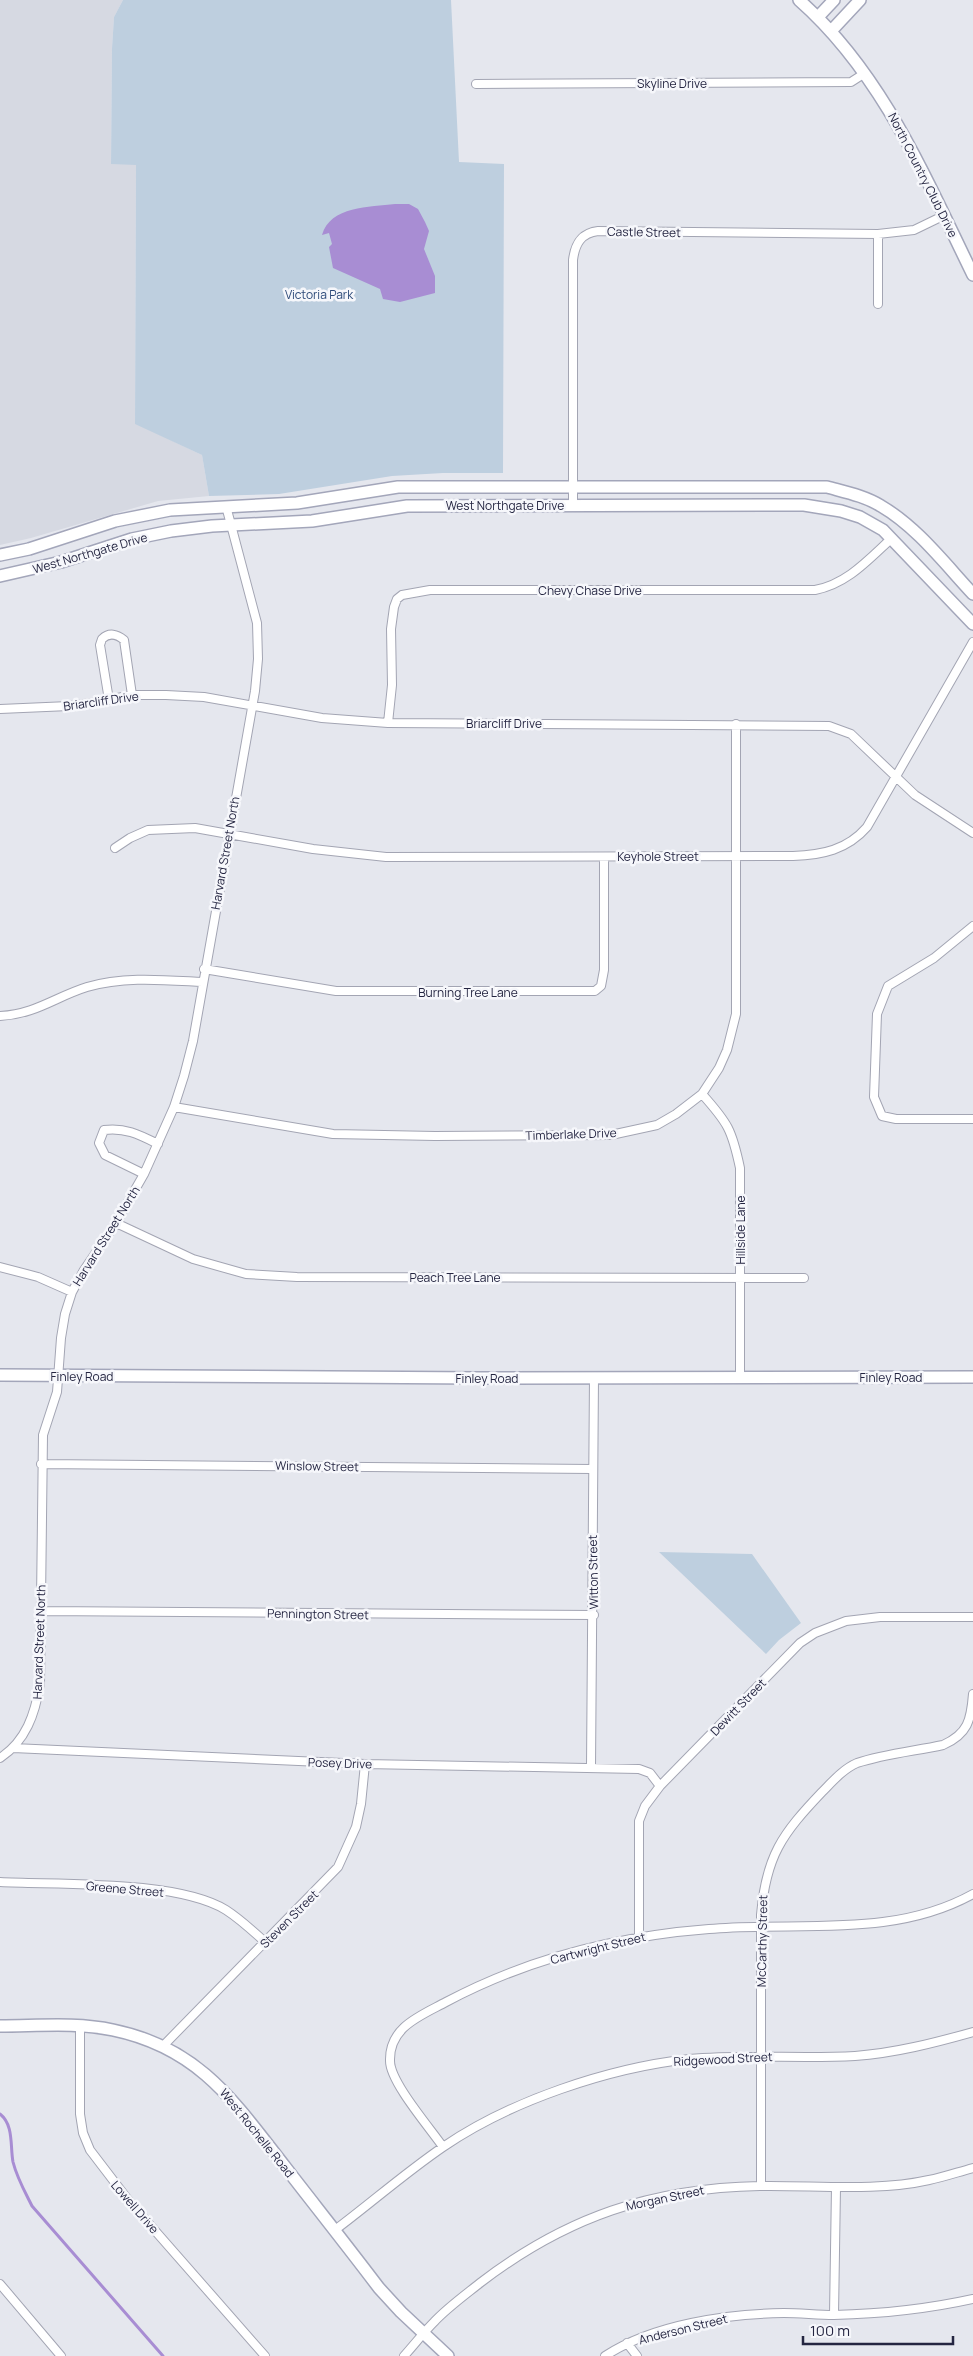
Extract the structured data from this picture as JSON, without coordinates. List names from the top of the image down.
{
  "streets": {
    "main road": [
      "North Country Club Drive",
      "West Northgate Drive",
      "Finley Road",
      "West Rochelle Road"
    ],
    "street": [
      "Skyline Drive",
      "Castle Street",
      "Chevy Chase Drive",
      "Briarcliff Drive",
      "Harvard Street North",
      "Keyhole Street",
      "Burning Tree Lane",
      "Timberlake Drive",
      "Hillside Lane",
      "Peach Tree Lane",
      "Winslow Street",
      "Witton Street",
      "Pennington Street",
      "Dewitt Street",
      "Posey Drive",
      "Greene Street",
      "Steven Street",
      "McCarthy Street",
      "Cartwright Street",
      "Ridgewood Street",
      "Morgan Street",
      "Lowell Drive",
      "Anderson Street"
    ]
  },
  "crossings": [
    ["Skyline Drive", "North Country Club Drive"],
    ["North Country Club Drive", "Castle Street"],
    ["Castle Street", "West Northgate Drive"],
    ["West Northgate Drive", "Chevy Chase Drive"],
    ["West Northgate Drive", "Harvard Street North"],
    ["Chevy Chase Drive", "Briarcliff Drive"],
    ["Briarcliff Drive", "Harvard Street North"],
    ["Briarcliff Drive", "Keyhole Street"],
    ["Briarcliff Drive", "Timberlake Drive"],
    ["Harvard Street North", "Keyhole Street"],
    ["Harvard Street North", "Burning Tree Lane"],
    ["Harvard Street North", "Timberlake Drive"],
    ["Harvard Street North", "Peach Tree Lane"],
    ["Harvard Street North", "Finley Road"],
    ["Harvard Street North", "Winslow Street"],
    ["Harvard Street North", "Pennington Street"],
    ["Harvard Street North", "Posey Drive"],
    ["Keyhole Street", "Burning Tree Lane"],
    ["Keyhole Street", "Timberlake Drive"],
    ["Timberlake Drive", "Hillside Lane"],
    ["Hillside Lane", "Peach Tree Lane"],
    ["Hillside Lane", "Finley Road"],
    ["Finley Road", "Witton Street"],
    ["Winslow Street", "Witton Street"],
    ["Witton Street", "Pennington Street"],
    ["Witton Street", "Posey Drive"],
    ["Dewitt Street", "Posey Drive"],
    ["Dewitt Street", "Cartwright Street"],
    ["Posey Drive", "Steven Street"],
    ["Greene Street", "Steven Street"],
    ["Steven Street", "West Rochelle Road"],
    ["McCarthy Street", "Cartwright Street"],
    ["McCarthy Street", "Ridgewood Street"],
    ["McCarthy Street", "Morgan Street"],
    ["Cartwright Street", "Ridgewood Street"],
    ["Ridgewood Street", "West Rochelle Road"],
    ["West Rochelle Road", "Morgan Street"],
    ["West Rochelle Road", "Lowell Drive"]
  ],
  "parks": ["Victoria Park"],
  "scale_bar": "100 m"
}
